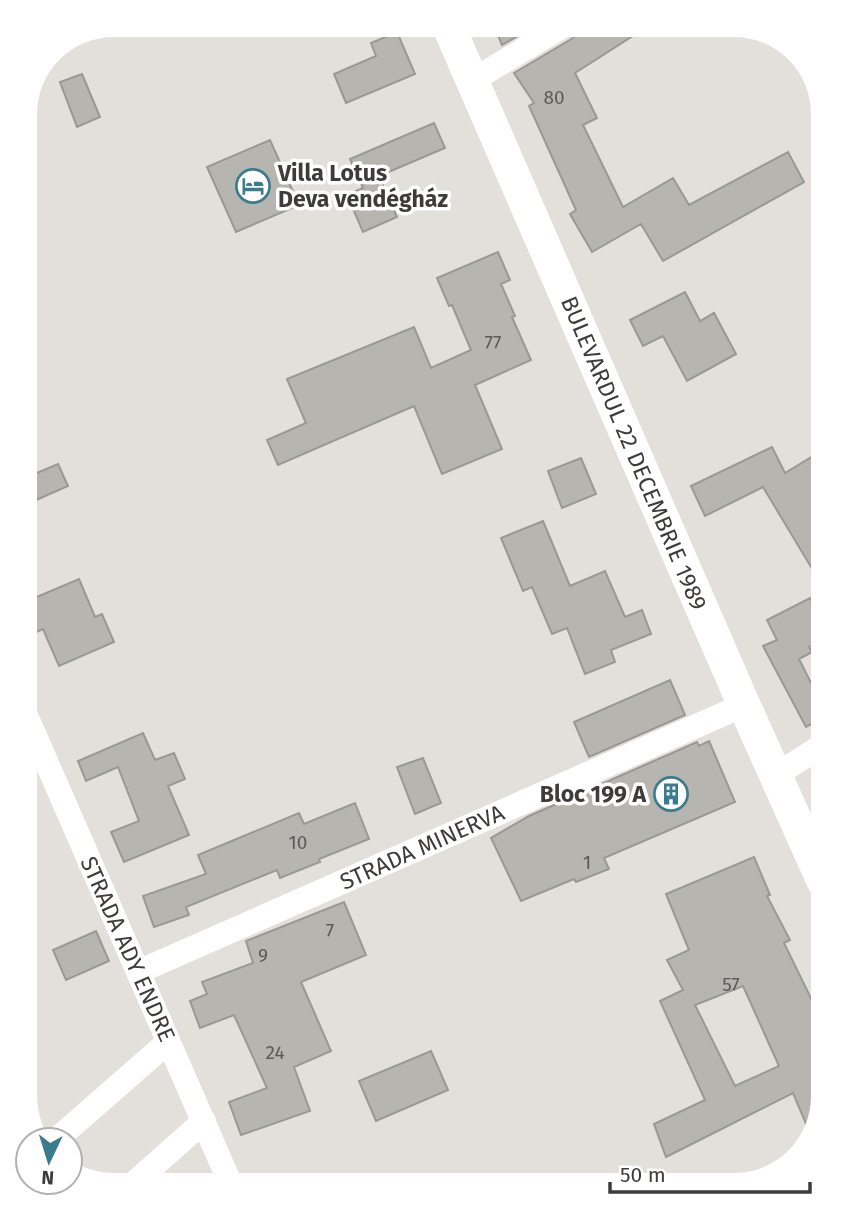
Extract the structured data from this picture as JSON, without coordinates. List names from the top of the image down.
{
  "streets": {
    "main road": ["BULEVARDUL 22 DECEMBRIE 1989"],
    "street": ["STRADA MINERVA", "STRADA ADY ENDRE"]
  },
  "crossings": [
    ["BULEVARDUL 22 DECEMBRIE 1989", "STRADA MINERVA"],
    ["STRADA MINERVA", "STRADA ADY ENDRE"]
  ],
  "places": {
    "hotel": ["Villa Lotus Deva vendégház"],
    "building": ["Bloc 199 A"]
  },
  "house_numbers": [
    "80",
    "77",
    "10",
    "1",
    "7",
    "9",
    "57",
    "24"
  ],
  "scale_bar": "50 m",
  "north": "bottom"
}
